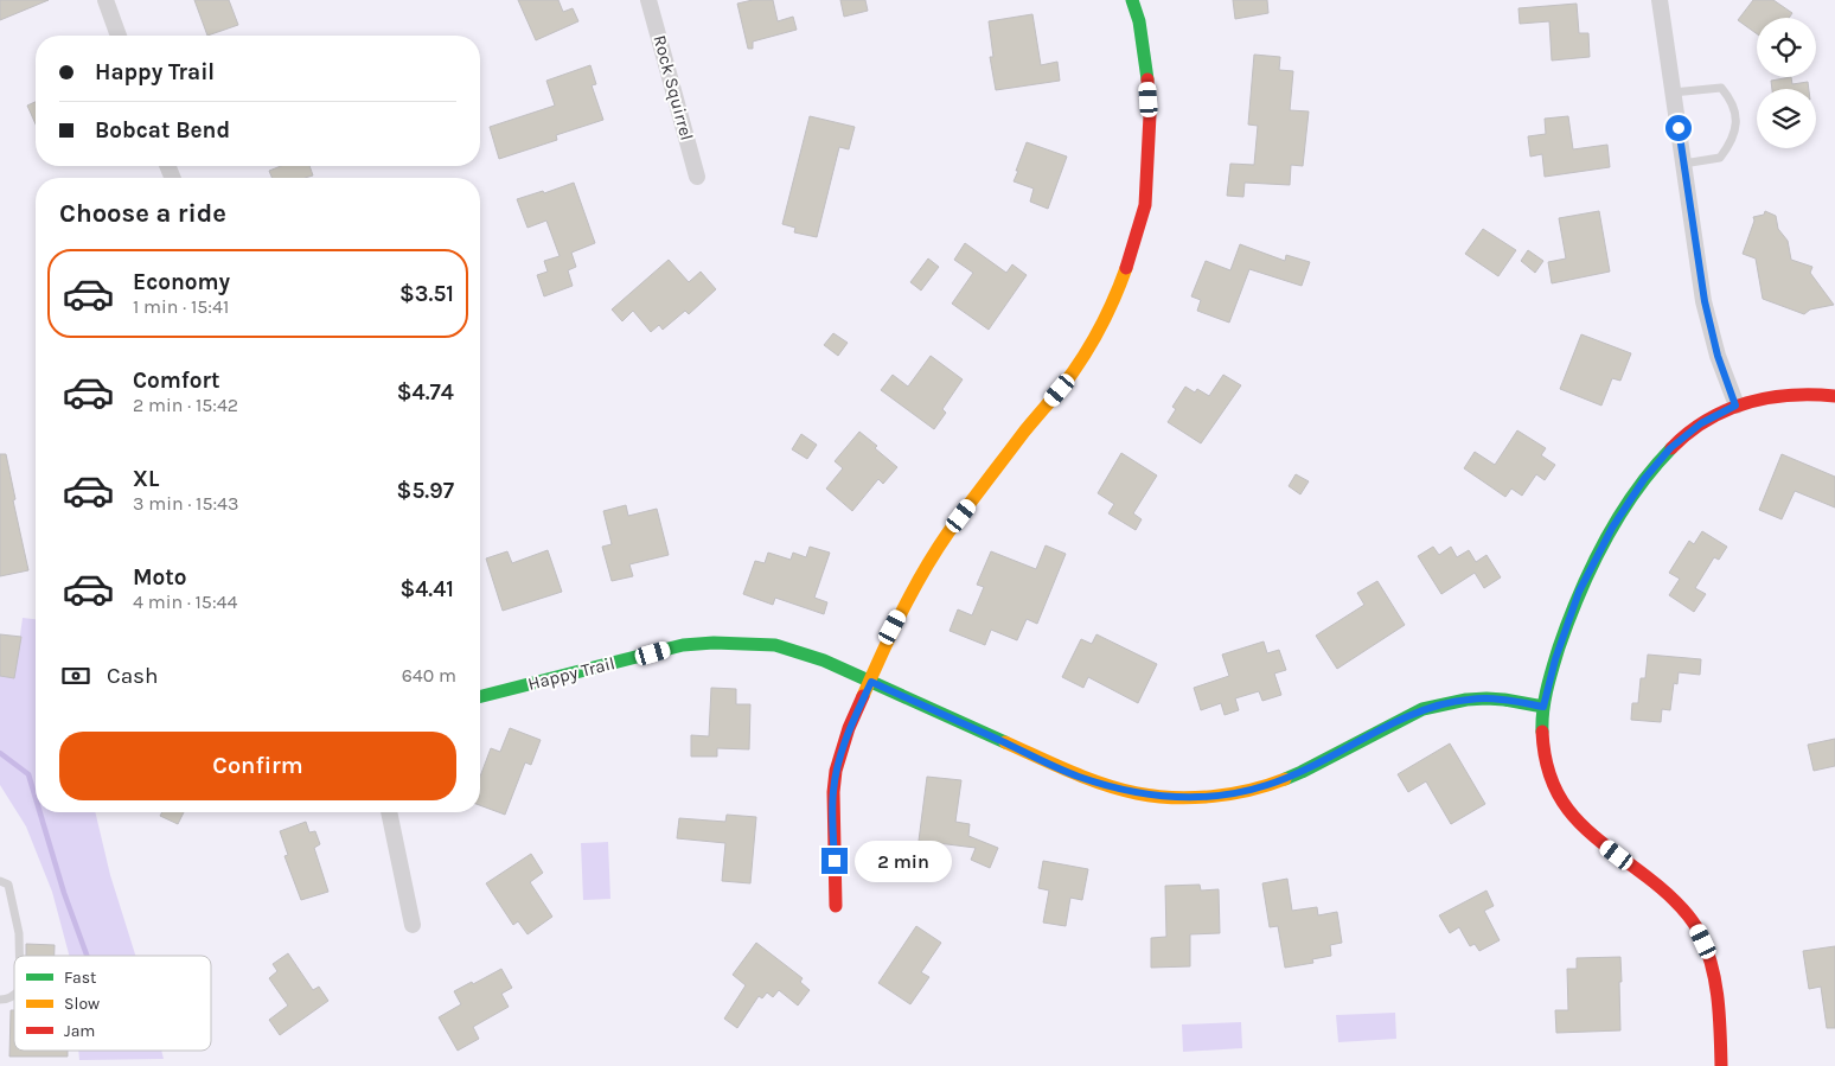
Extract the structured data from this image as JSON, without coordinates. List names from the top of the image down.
{
  "streets": {
    "street": ["Rock Squirrel", "Happy Trail"]
  },
  "legend": ["Fast", "Slow", "Jam"],
  "page": {
    "banner": ["Happy Trail", "Bobcat Bend"],
    "heading": "Choose a ride",
    "list": [
      {
        "name": "Economy",
        "note": "1 min · 15:41",
        "value": "$3.51"
      },
      {
        "name": "Comfort",
        "note": "2 min · 15:42",
        "value": "$4.74"
      },
      {
        "name": "XL",
        "note": "3 min · 15:43",
        "value": "$5.97"
      },
      {
        "name": "Moto",
        "note": "4 min · 15:44",
        "value": "$4.41"
      }
    ],
    "pay": ["Cash", "640 m"],
    "buttons": "Confirm",
    "bubble": "2 min"
  }
}
